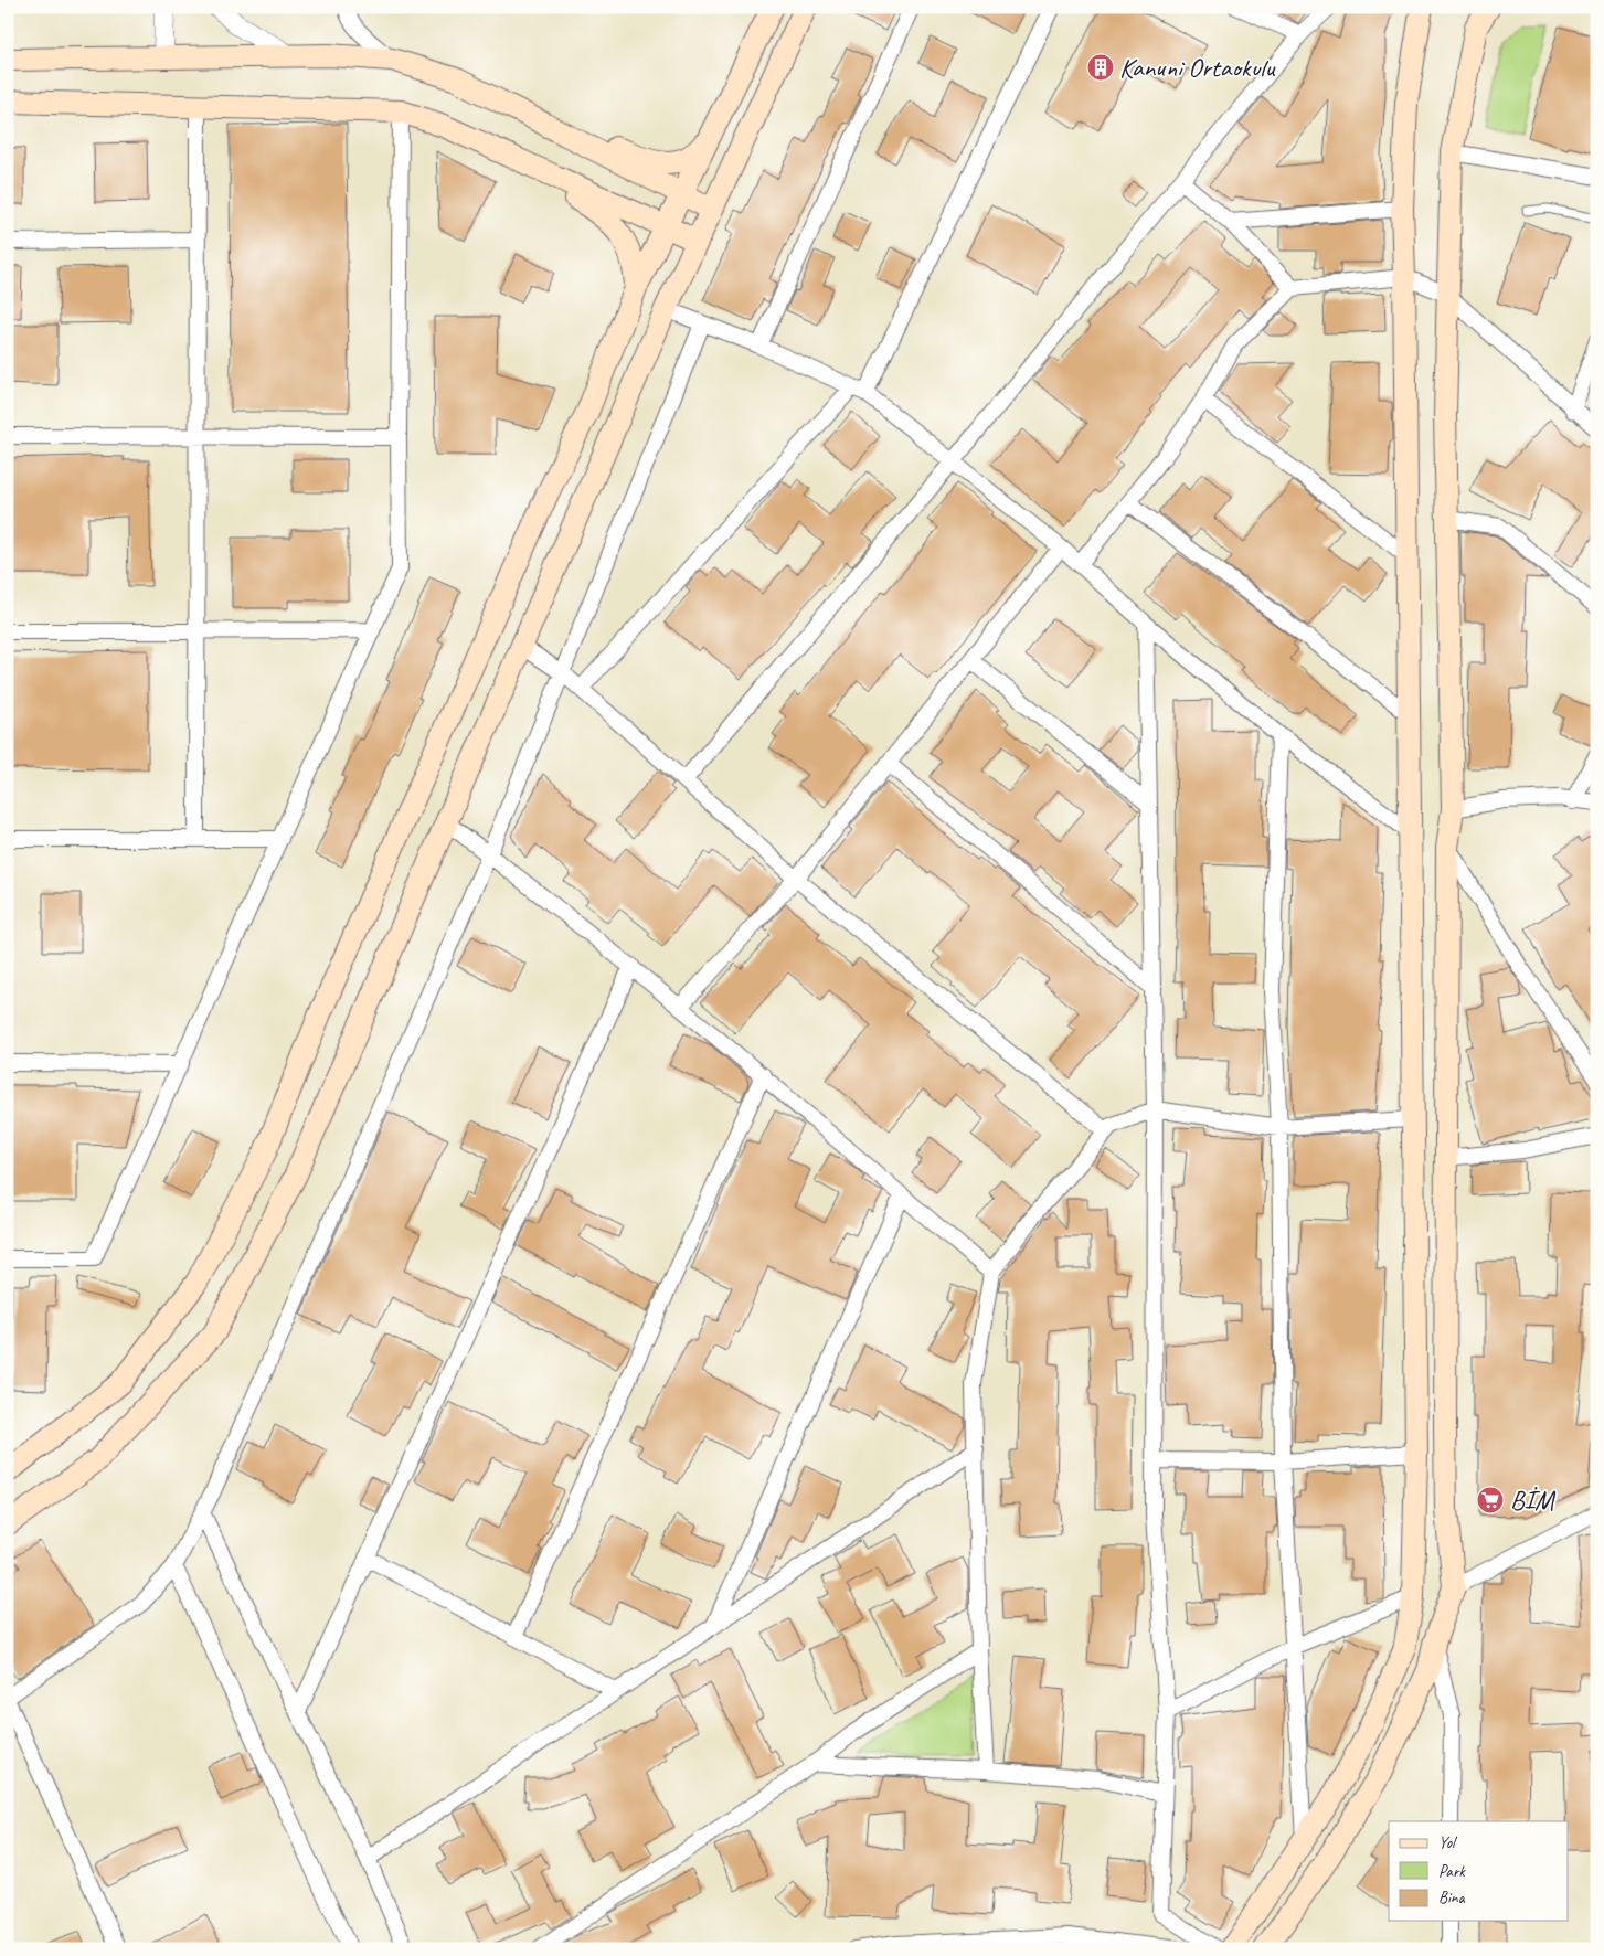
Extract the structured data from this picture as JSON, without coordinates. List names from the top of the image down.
{
  "places": {
    "building": ["Kanuni Ortaokulu"],
    "supermarket": ["BİM"]
  },
  "legend": ["Yol", "Park", "Bina"]
}
